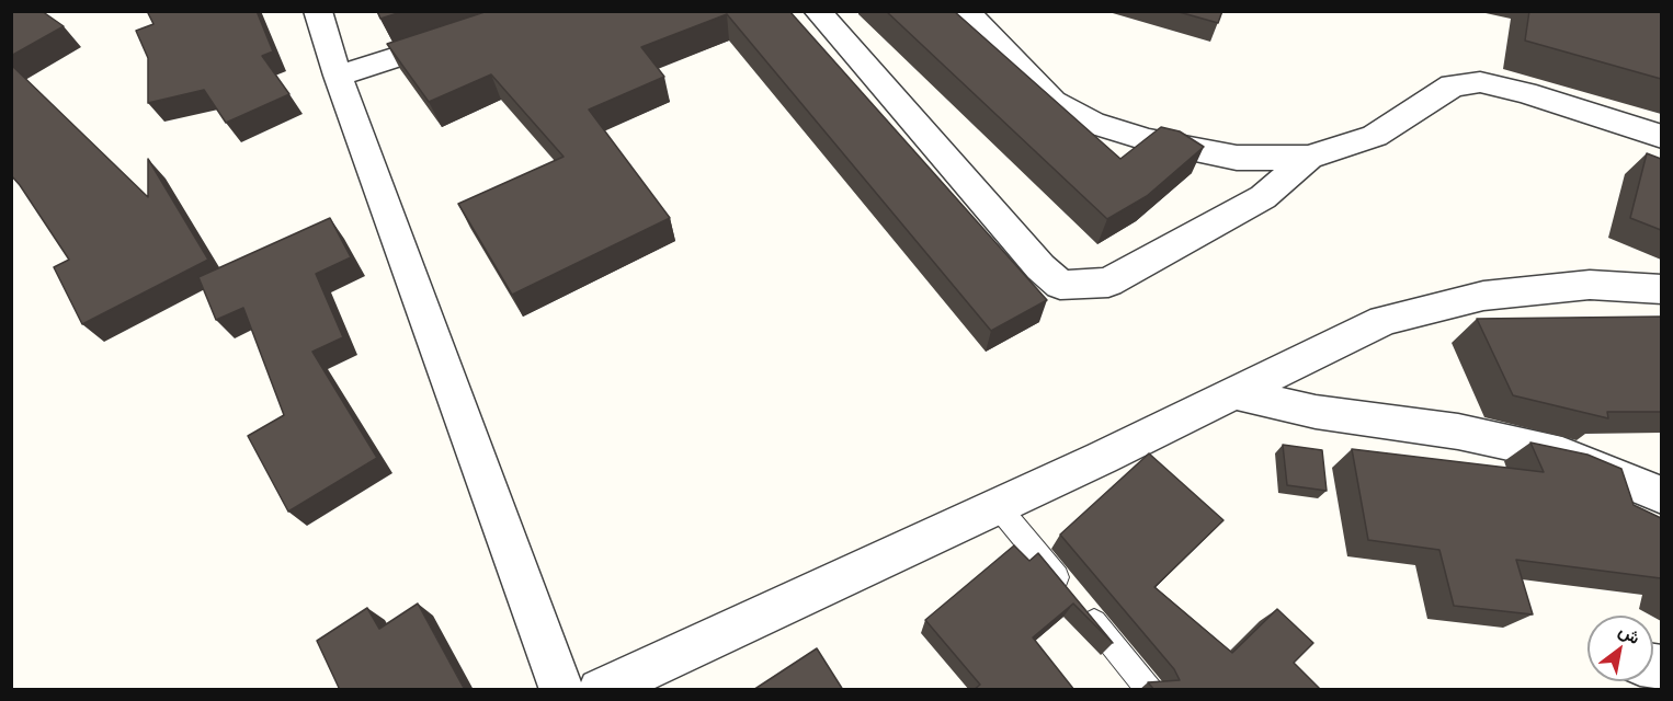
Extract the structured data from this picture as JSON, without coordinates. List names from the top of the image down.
{
  "north": "top right"
}
